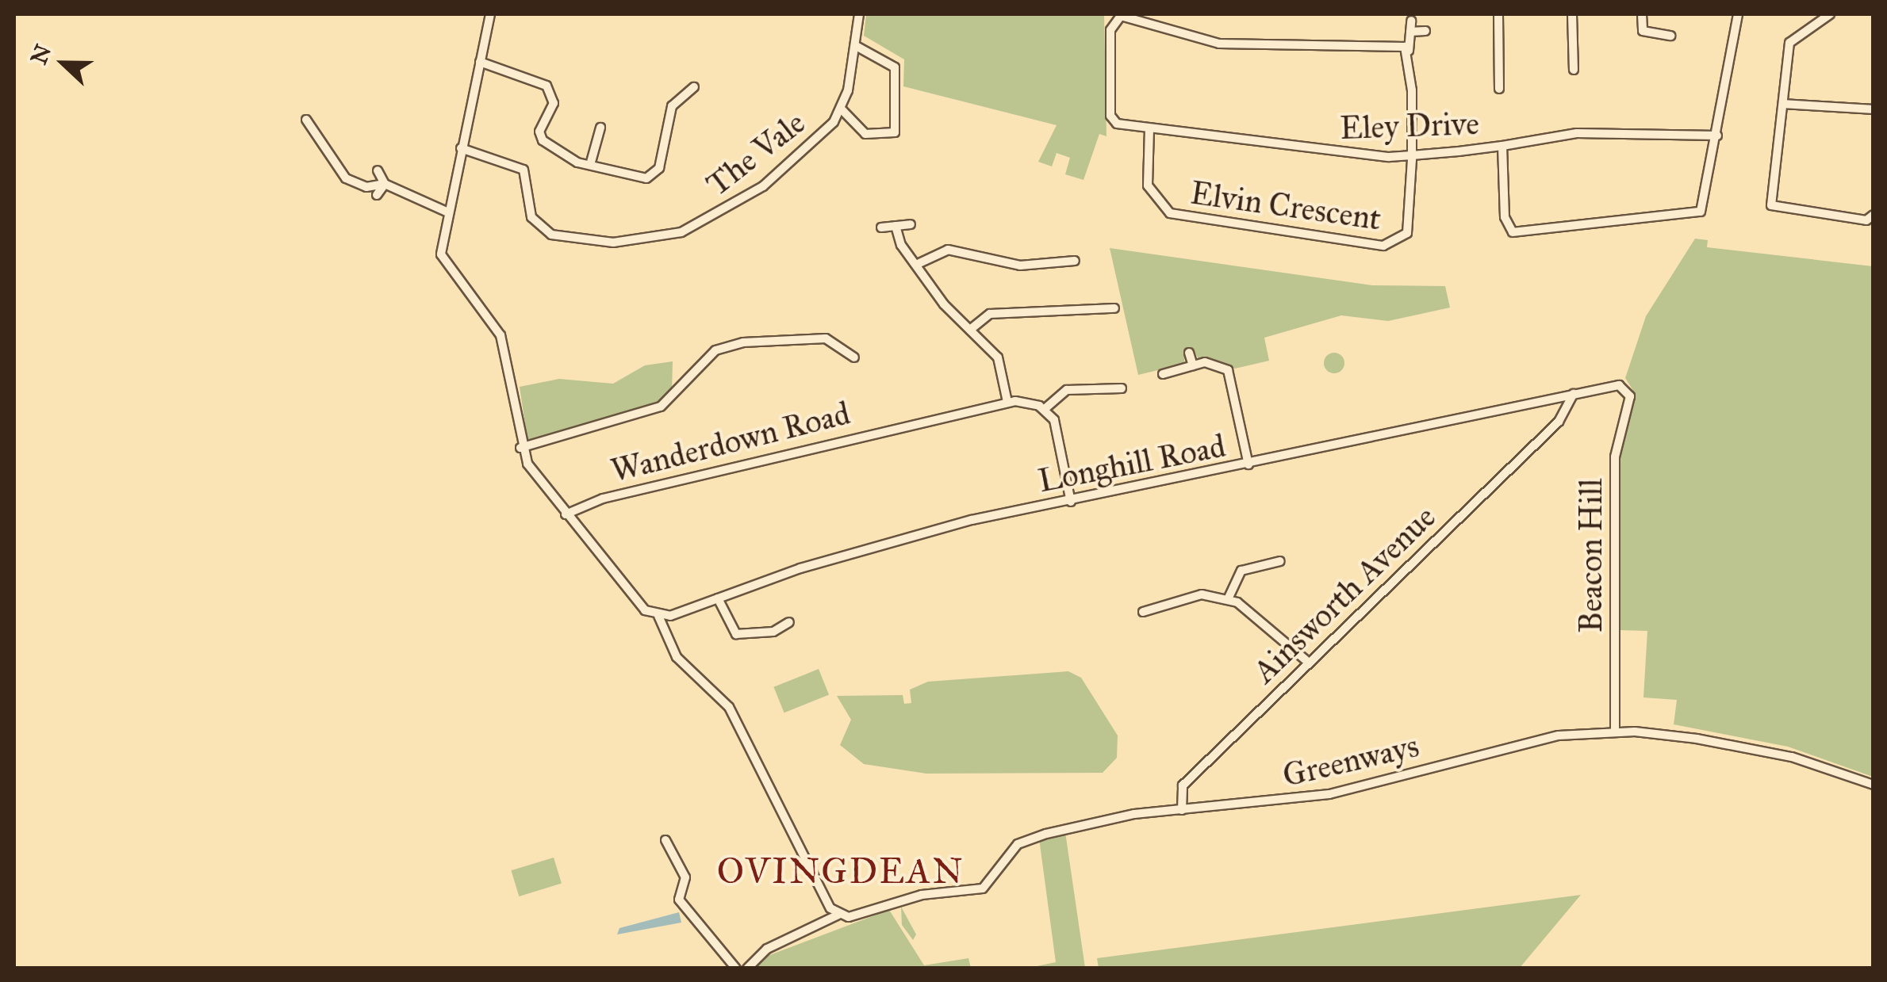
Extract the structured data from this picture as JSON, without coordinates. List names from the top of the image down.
{
  "streets": {
    "street": [
      "Eley Drive",
      "The Vale",
      "Elvin Crescent",
      "Wanderdown Road",
      "Longhill Road",
      "Beacon Hill",
      "Ainsworth Avenue",
      "Greenways"
    ]
  },
  "crossings": [
    ["Eley Drive", "Elvin Crescent"],
    ["Longhill Road", "Beacon Hill"],
    ["Longhill Road", "Ainsworth Avenue"],
    ["Beacon Hill", "Greenways"],
    ["Ainsworth Avenue", "Greenways"]
  ],
  "districts": ["OVINGDEAN"],
  "north": "left"
}
